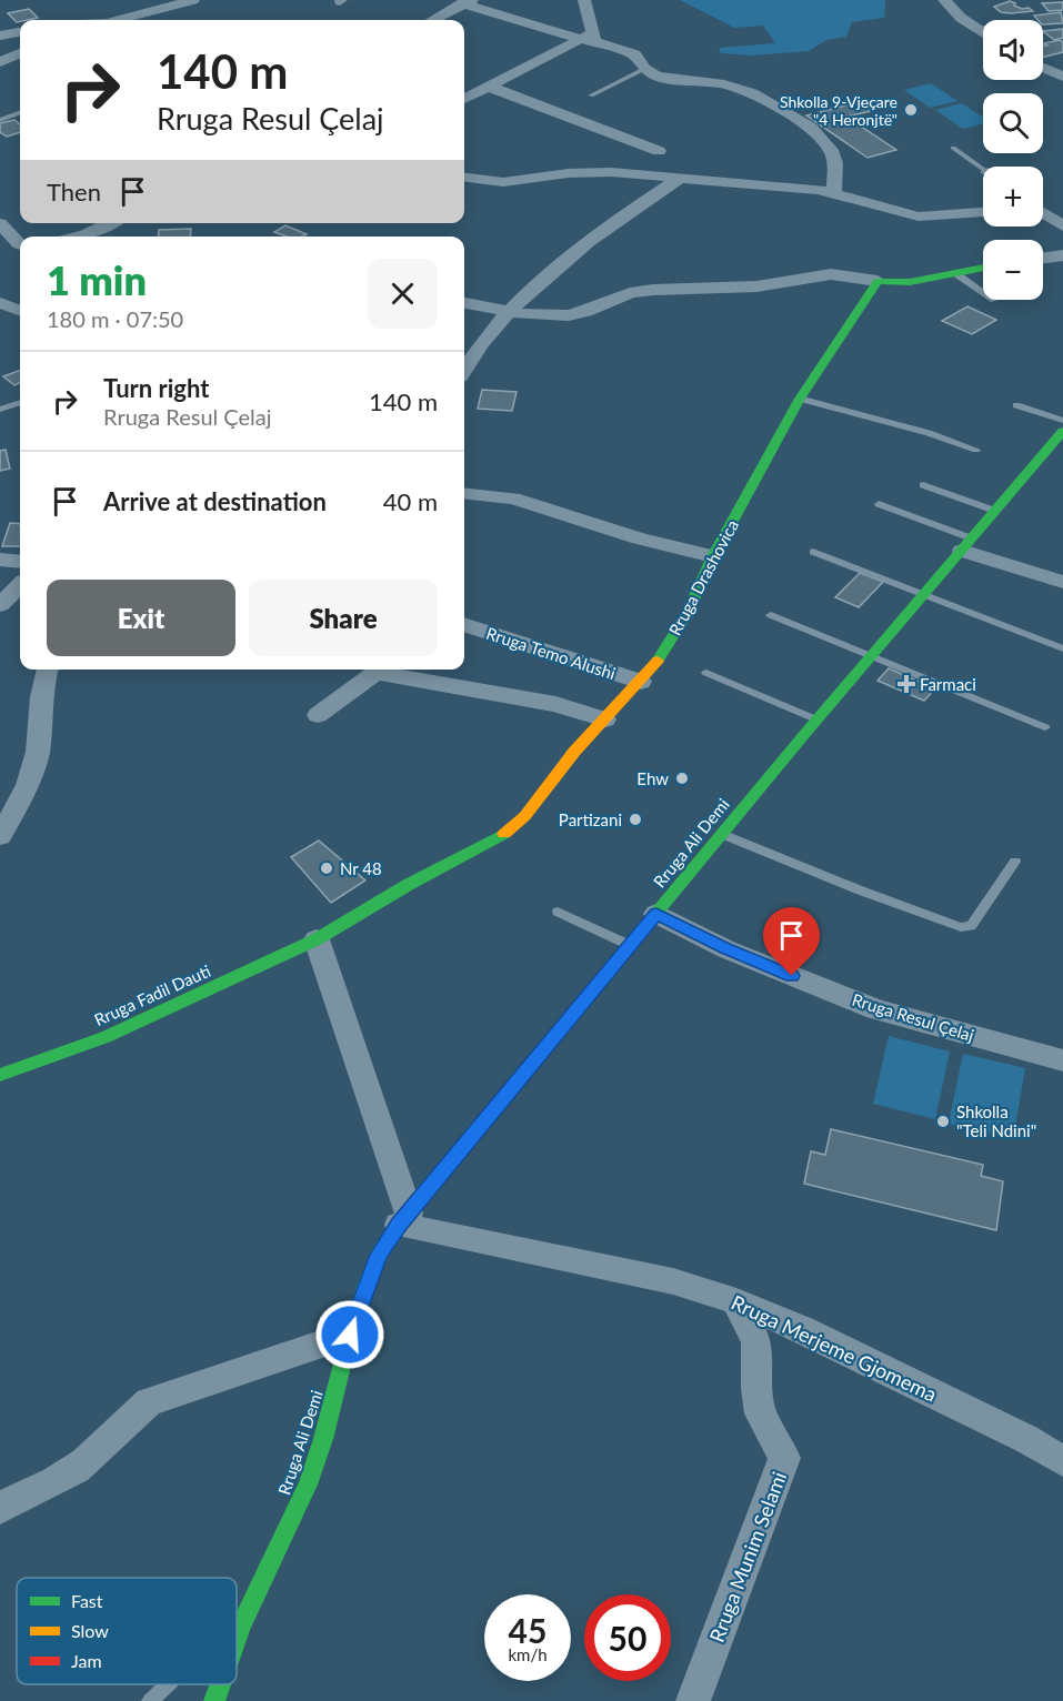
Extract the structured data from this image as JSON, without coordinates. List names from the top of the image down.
{
  "streets": {
    "street": [
      "Rruga Drashovica",
      "Rruga Temo Alushi",
      "Rruga Ali Demi",
      "Rruga Fadil Dauti",
      "Rruga Resul Çelaj",
      "Rruga Merjeme Gjomema",
      "Rruga Munim Selami"
    ]
  },
  "crossings": [
    ["Rruga Drashovica", "Rruga Temo Alushi"],
    ["Rruga Drashovica", "Rruga Fadil Dauti"],
    ["Rruga Ali Demi", "Rruga Resul Çelaj"],
    ["Rruga Ali Demi", "Rruga Merjeme Gjomema"],
    ["Rruga Merjeme Gjomema", "Rruga Munim Selami"]
  ],
  "places": {
    "other": [
      "Shkolla 9-Vjeçare \"4 Heronjtë\"",
      "Ehw",
      "Partizani",
      "Nr 48",
      "Shkolla \"Teli Ndini\""
    ],
    "health": ["Farmaci"]
  },
  "legend": ["Fast", "Slow", "Jam"],
  "page": {
    "map_buttons": ["+", "−"],
    "turn": ["140 m", "Rruga Resul Çelaj"],
    "then": "Then",
    "heading": ["1 min", "180 m · 07:50"],
    "list": [
      {
        "name": "Turn right",
        "note": "Rruga Resul Çelaj",
        "value": "140 m"
      },
      {
        "name": "Arrive at destination",
        "value": "40 m"
      }
    ],
    "buttons": ["Exit", "Share"],
    "speed": "45 km/h",
    "limit": "50"
  }
}
